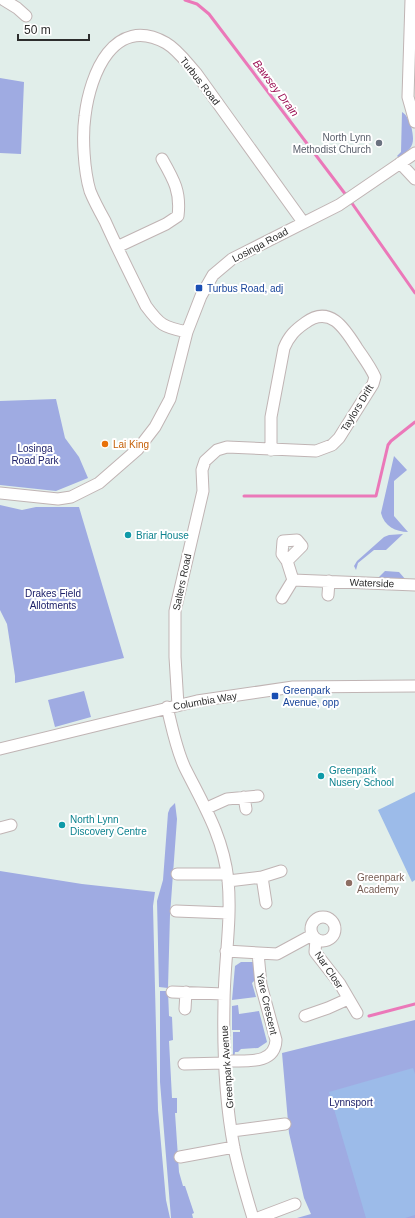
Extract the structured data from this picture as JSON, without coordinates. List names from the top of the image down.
{
  "streets": {
    "street": [
      "Turbus Road",
      "Losinga Road",
      "Taylors Drift",
      "Salters Road",
      "Waterside",
      "Columbia Way",
      "Nar Closr",
      "Yare Crescent",
      "Greenpark Avenue"
    ]
  },
  "crossings": [
    ["Turbus Road", "Losinga Road"],
    ["Taylors Drift", "Salters Road"],
    ["Salters Road", "Columbia Way"],
    ["Salters Road", "Greenpark Avenue"],
    ["Columbia Way", "Greenpark Avenue"],
    ["Nar Closr", "Yare Crescent"],
    ["Yare Crescent", "Greenpark Avenue"]
  ],
  "water": ["Bawsey Drain"],
  "parks": ["Losinga Road Park", "Drakes Field Allotments", "Lynnsport"],
  "places": {
    "other": [
      "North Lynn Methodist Church",
      "Lai King",
      "Briar House",
      "Greenpark Nusery School",
      "North Lynn Discovery Centre",
      "Greenpark Academy"
    ],
    "transit": ["Turbus Road, adj", "Greenpark Avenue, opp"]
  },
  "scale_bar": "50 m"
}
